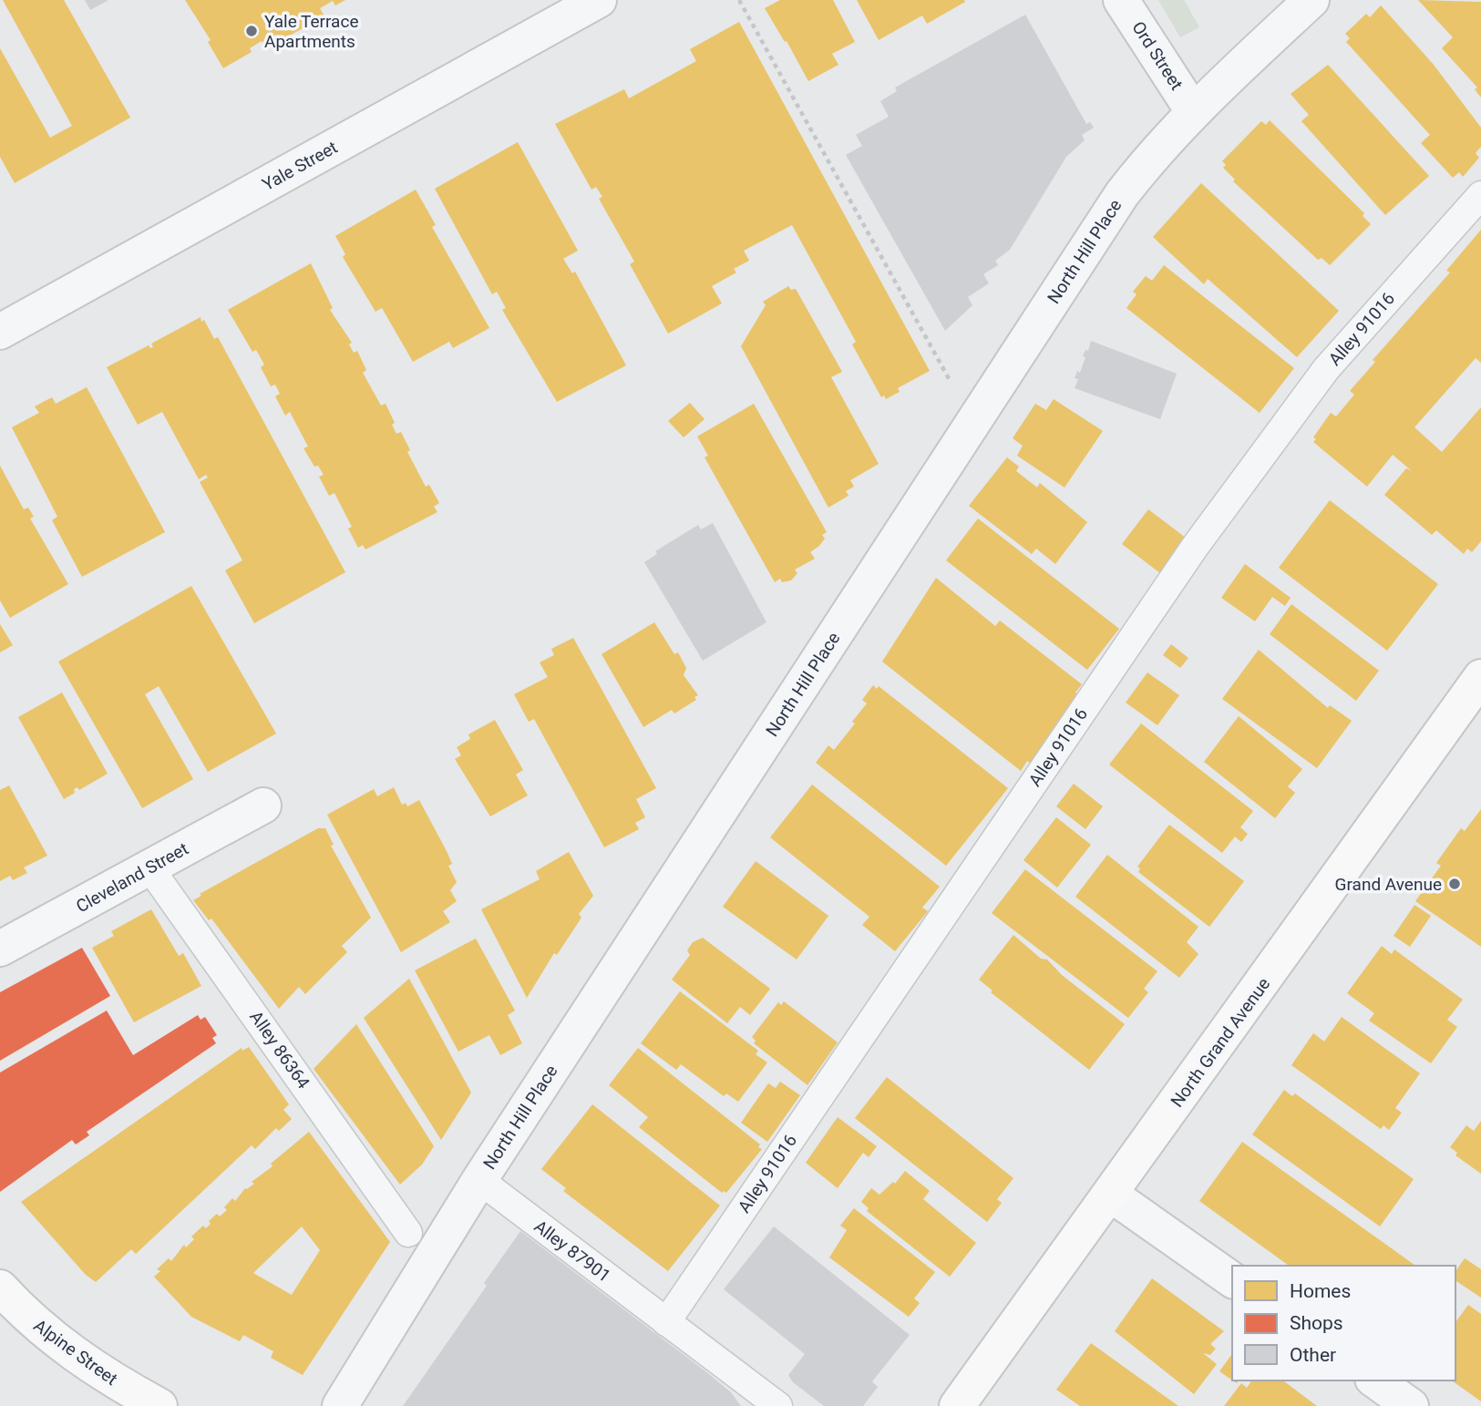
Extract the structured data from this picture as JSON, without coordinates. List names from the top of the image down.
{
  "streets": {
    "street": [
      "Ord Street",
      "Yale Street",
      "North Hill Place",
      "Cleveland Street",
      "North Grand Avenue",
      "Alpine Street"
    ],
    "lane": ["Alley 91016", "Alley 86364", "Alley 87901"]
  },
  "crossings": [
    ["Ord Street", "North Hill Place"],
    ["North Hill Place", "Alley 87901"],
    ["Alley 91016", "Alley 87901"],
    ["Cleveland Street", "Alley 86364"]
  ],
  "places": ["Yale Terrace Apartments", "Grand Avenue"],
  "legend": ["Homes", "Shops", "Other"]
}
